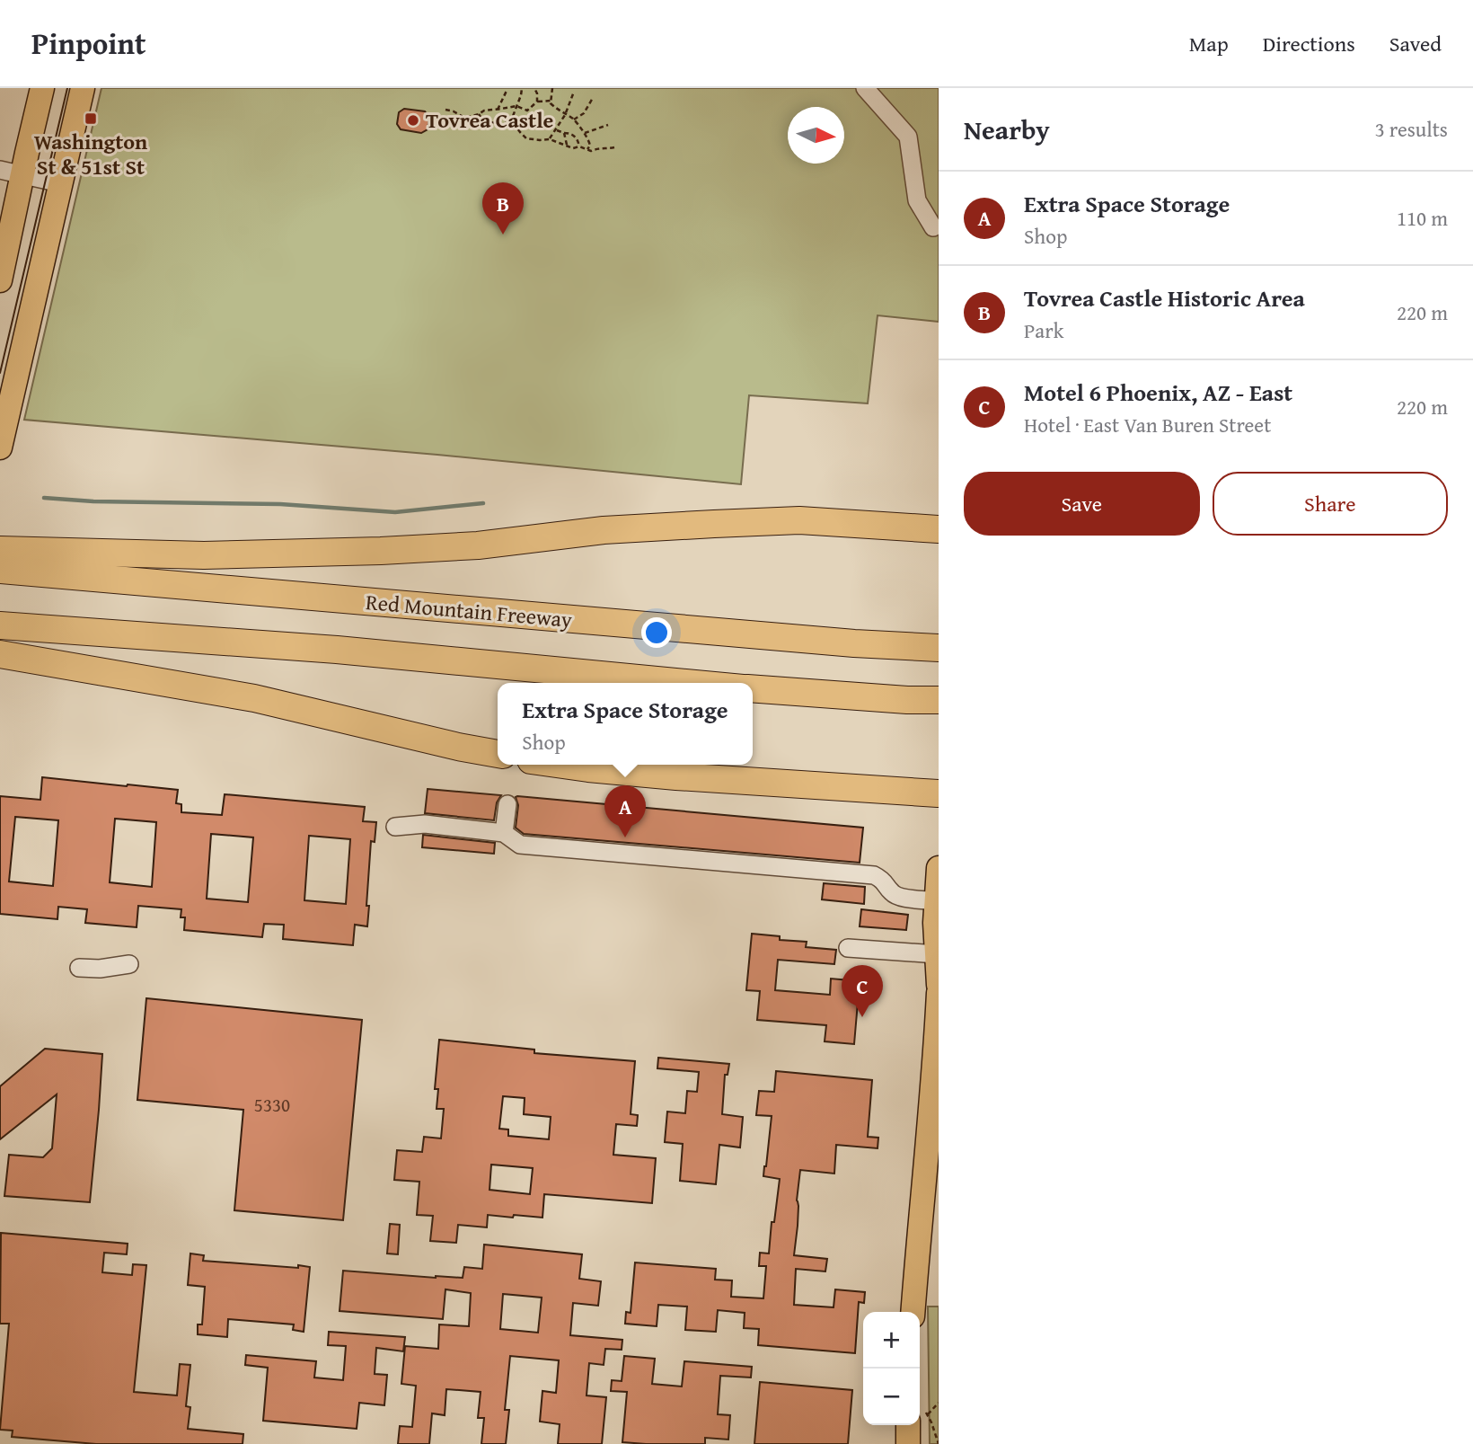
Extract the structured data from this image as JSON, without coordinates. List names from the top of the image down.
{
  "streets": {
    "highway": ["Red Mountain Freeway"]
  },
  "places": {
    "transit": ["Washington St & 51st St"],
    "other": ["Tovrea Castle"]
  },
  "house_numbers": ["5330"],
  "north": "right",
  "page": {
    "header": "Pinpoint",
    "nav": ["Map", "Directions", "Saved"],
    "heading": ["Nearby", "3 results"],
    "list": [
      {
        "mark": "A",
        "name": "Extra Space Storage",
        "note": "Shop",
        "value": "110 m"
      },
      {
        "mark": "B",
        "name": "Tovrea Castle Historic Area",
        "note": "Park",
        "value": "220 m"
      },
      {
        "mark": "C",
        "name": "Motel 6 Phoenix, AZ - East",
        "note": "Hotel · East Van Buren Street",
        "value": "220 m"
      }
    ],
    "pins": ["B", "A", "C"],
    "buttons": ["Save", "Share"],
    "popup": ["Extra Space Storage", "Shop"],
    "map_buttons": ["+", "−"]
  }
}
